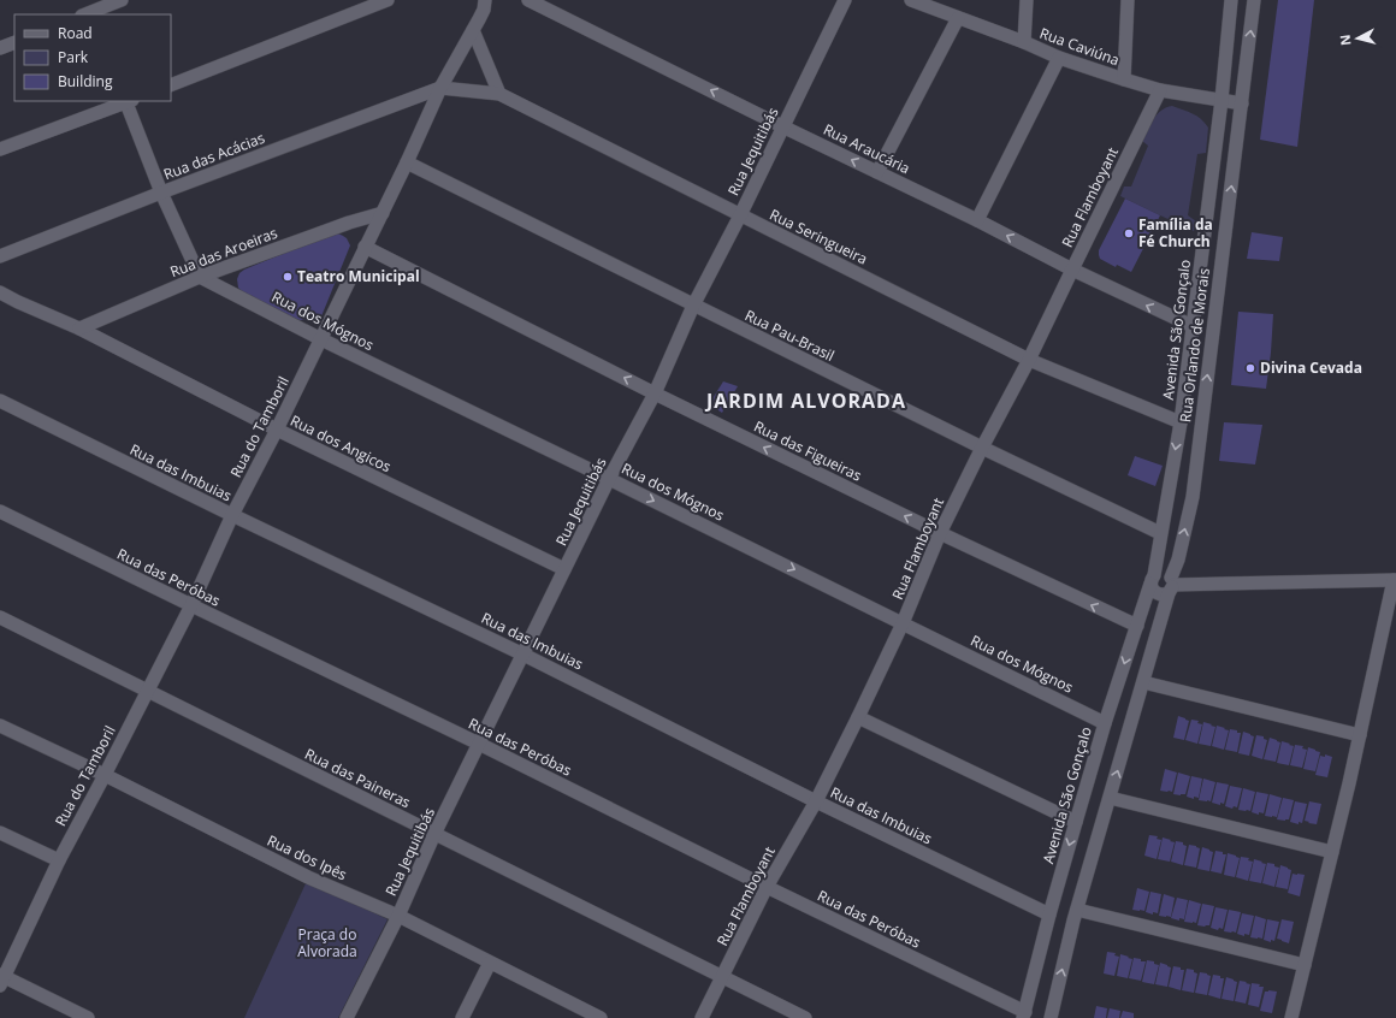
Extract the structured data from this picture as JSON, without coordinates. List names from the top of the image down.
{
  "streets": {
    "street": [
      "Rua Caviúna",
      "Rua Araucária",
      "Rua Jequitibás",
      "Rua das Acácias",
      "Rua Flamboyant",
      "Rua Seringueira",
      "Rua das Aroeiras",
      "Rua dos Mógnos",
      "Avenida São Gonçalo",
      "Rua Pau-Brasil",
      "Rua Orlando de Morais",
      "Rua do Tamboril",
      "Rua dos Angicos",
      "Rua das Figueiras",
      "Rua das Imbuias",
      "Rua das Peróbas",
      "Rua das Paineras",
      "Rua dos Ipês"
    ]
  },
  "crossings": [
    ["Rua Caviúna", "Rua Flamboyant"],
    ["Rua Caviúna", "Avenida São Gonçalo"],
    ["Rua Caviúna", "Rua Orlando de Morais"],
    ["Rua Araucária", "Rua Jequitibás"],
    ["Rua Araucária", "Rua Flamboyant"],
    ["Rua Araucária", "Avenida São Gonçalo"],
    ["Rua Jequitibás", "Rua Seringueira"],
    ["Rua Jequitibás", "Rua dos Mógnos"],
    ["Rua Jequitibás", "Rua Pau-Brasil"],
    ["Rua Jequitibás", "Rua dos Angicos"],
    ["Rua Jequitibás", "Rua das Figueiras"],
    ["Rua Jequitibás", "Rua das Imbuias"],
    ["Rua Jequitibás", "Rua das Peróbas"],
    ["Rua Jequitibás", "Rua das Paineras"],
    ["Rua Jequitibás", "Rua dos Ipês"],
    ["Rua das Acácias", "Rua Seringueira"],
    ["Rua das Acácias", "Rua do Tamboril"],
    ["Rua Flamboyant", "Rua Seringueira"],
    ["Rua Flamboyant", "Rua dos Mógnos"],
    ["Rua Flamboyant", "Rua Pau-Brasil"],
    ["Rua Flamboyant", "Rua das Figueiras"],
    ["Rua Flamboyant", "Rua das Imbuias"],
    ["Rua Flamboyant", "Rua das Peróbas"],
    ["Rua Flamboyant", "Rua das Paineras"],
    ["Rua Seringueira", "Avenida São Gonçalo"],
    ["Rua Seringueira", "Rua do Tamboril"],
    ["Rua das Aroeiras", "Rua dos Mógnos"],
    ["Rua das Aroeiras", "Rua do Tamboril"],
    ["Rua das Aroeiras", "Rua dos Angicos"],
    ["Rua dos Mógnos", "Avenida São Gonçalo"],
    ["Rua dos Mógnos", "Rua do Tamboril"],
    ["Avenida São Gonçalo", "Rua Pau-Brasil"],
    ["Avenida São Gonçalo", "Rua Orlando de Morais"],
    ["Avenida São Gonçalo", "Rua das Figueiras"],
    ["Avenida São Gonçalo", "Rua das Imbuias"],
    ["Avenida São Gonçalo", "Rua das Peróbas"],
    ["Rua Pau-Brasil", "Rua do Tamboril"],
    ["Rua do Tamboril", "Rua dos Angicos"],
    ["Rua do Tamboril", "Rua das Figueiras"],
    ["Rua do Tamboril", "Rua das Imbuias"],
    ["Rua do Tamboril", "Rua das Peróbas"],
    ["Rua do Tamboril", "Rua das Paineras"],
    ["Rua do Tamboril", "Rua dos Ipês"]
  ],
  "one_way": ["Rua Araucária", "Rua Orlando de Morais", "Rua das Figueiras"],
  "districts": ["JARDIM ALVORADA"],
  "parks": ["Praça do Alvorada"],
  "places": ["Família da Fé Church", "Teatro Municipal", "Divina Cevada"],
  "legend": ["Road", "Park", "Building"],
  "north": "left"
}
